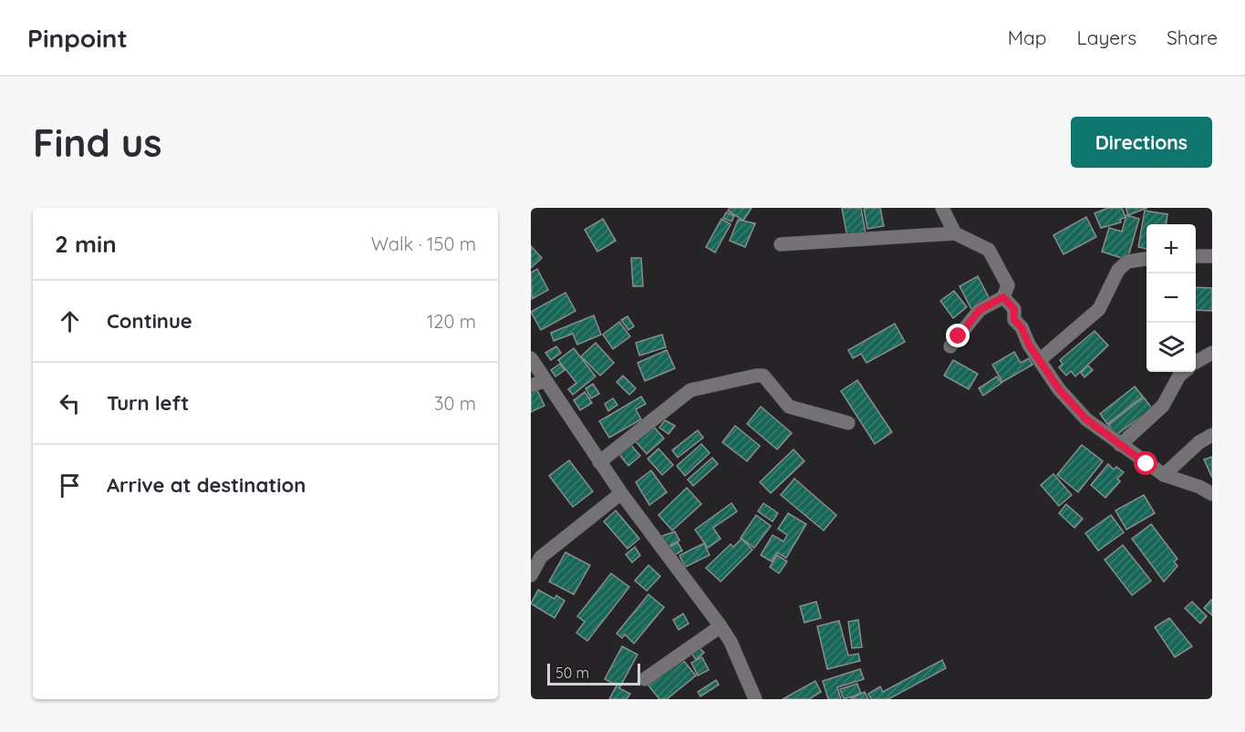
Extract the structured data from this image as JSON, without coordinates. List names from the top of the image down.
{
  "scale_bar": "50 m",
  "page": {
    "header": "Pinpoint",
    "nav": ["Map", "Layers", "Share"],
    "buttons": "Directions",
    "title": "Find us",
    "heading": ["2 min", "Walk · 150 m"],
    "map_buttons": ["+", "−"],
    "list": [
      ["Continue", "120 m"],
      ["Turn left", "30 m"],
      "Arrive at destination"
    ],
    "scale": "50 m"
  }
}
